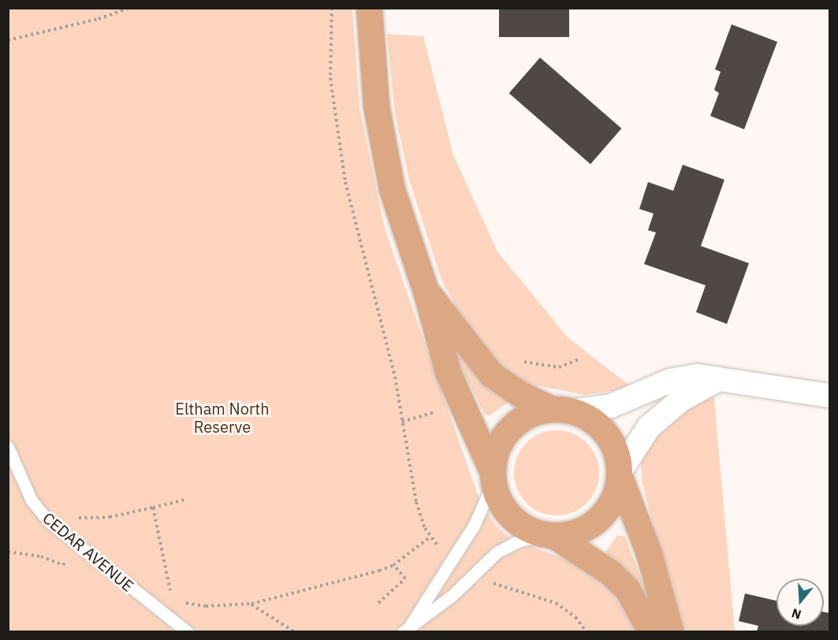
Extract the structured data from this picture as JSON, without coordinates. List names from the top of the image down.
{
  "streets": {
    "lane": ["CEDAR AVENUE"]
  },
  "parks": ["Eltham North Reserve"],
  "north": "bottom"
}
